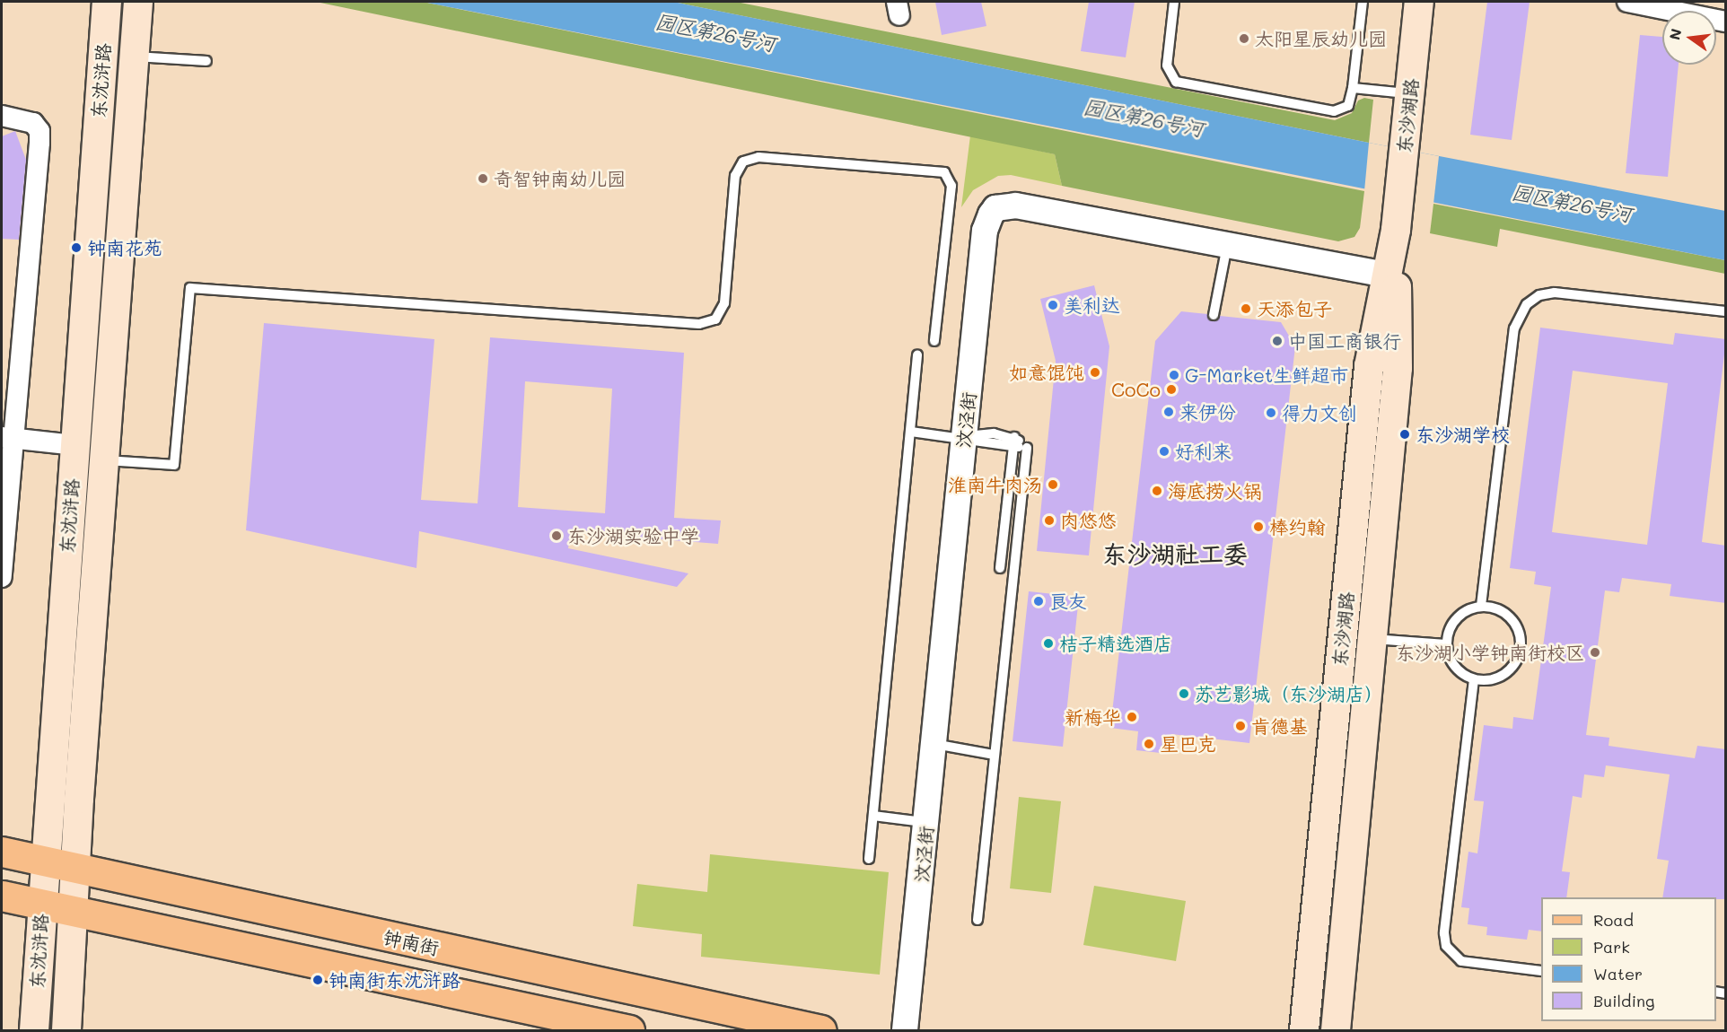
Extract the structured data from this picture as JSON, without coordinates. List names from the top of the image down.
{
  "streets": {
    "main road": ["东沈浒路", "东沙湖路", "钟南街"],
    "street": ["汶泾街"]
  },
  "crossings": [
    ["东沈浒路", "钟南街"],
    ["东沙湖路", "汶泾街"]
  ],
  "districts": ["东沙湖社工委"],
  "water": ["园区第26号河"],
  "places": [
    "太阳星辰幼儿园",
    "奇智钟南幼儿园",
    "钟南花苑",
    "美利达",
    "天添包子",
    "中国工商银行",
    "如意馄饨",
    "G-Market生鲜超市",
    "CoCo",
    "来伊份",
    "得力文创",
    "东沙湖学校",
    "好利来",
    "淮南牛肉汤",
    "海底捞火锅",
    "肉悠悠",
    "棒约翰",
    "东沙湖实验中学",
    "良友",
    "桔子精选酒店",
    "东沙湖小学钟南街校区",
    "苏艺影城（东沙湖店）",
    "新梅华",
    "肯德基",
    "星巴克",
    "钟南街东沈浒路"
  ],
  "legend": [
    "Road",
    "Park",
    "Water",
    "Building"
  ],
  "north": "left"
}
